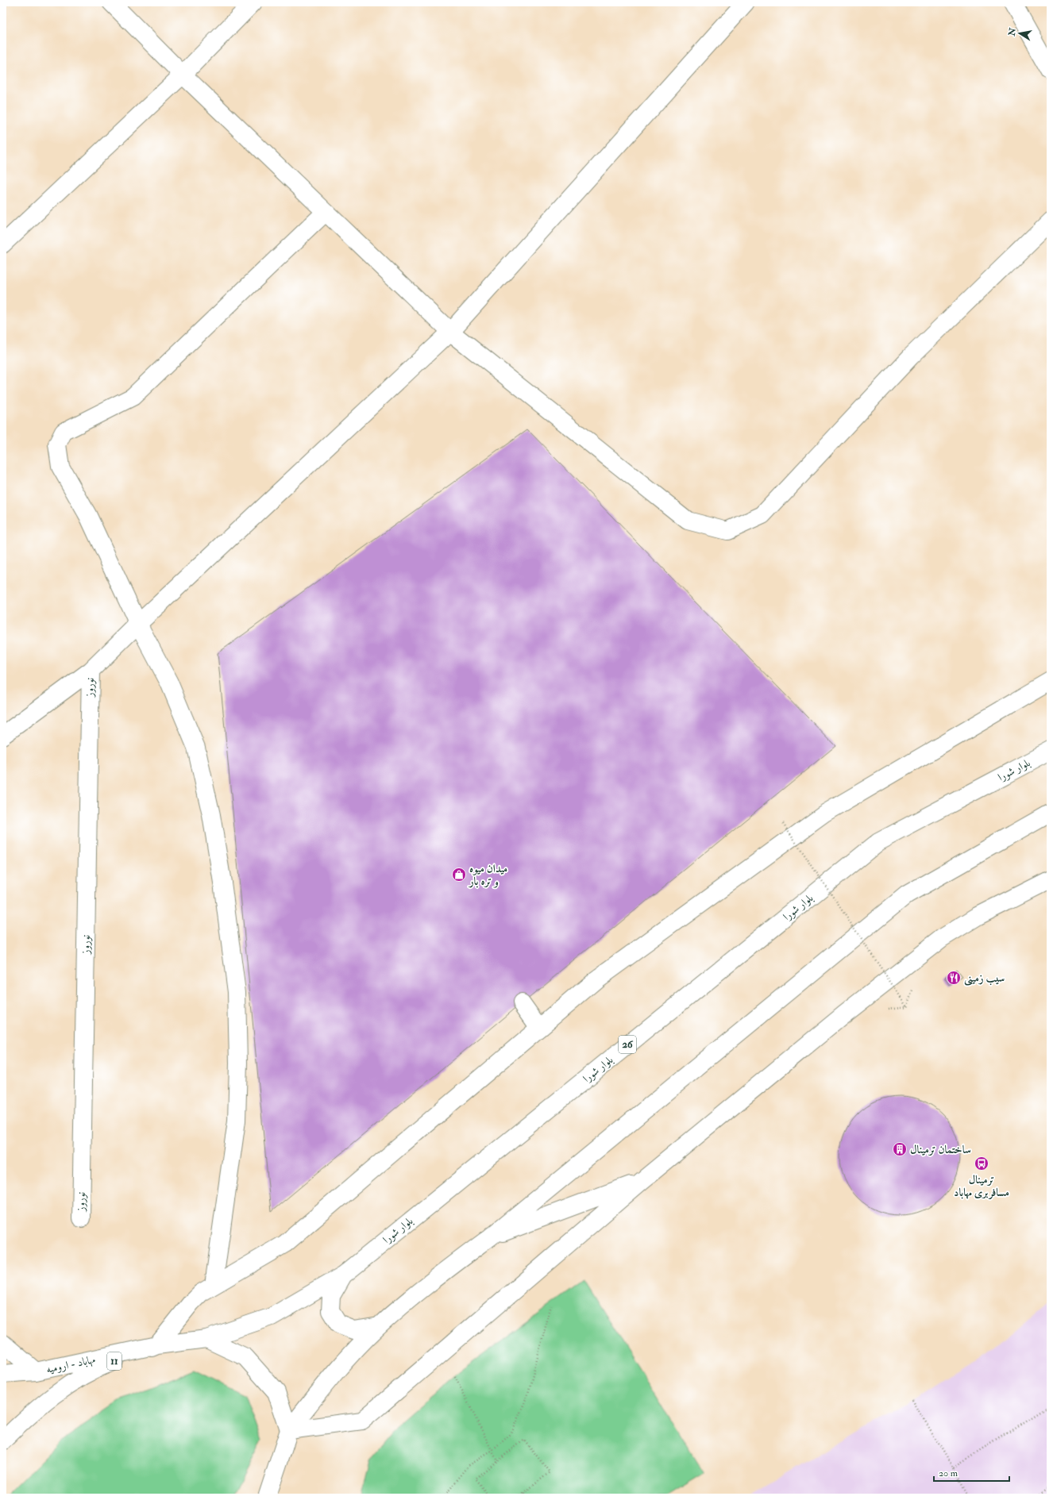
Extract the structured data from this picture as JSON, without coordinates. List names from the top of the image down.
{
  "streets": {
    "main road": [
      "نوروز",
      "بلوار شورا",
      "26",
      "11",
      "مهاباد - ارومیه"
    ]
  },
  "crossings": [
    ["بلوار شورا", "11"],
    ["11", "مهاباد - ارومیه"]
  ],
  "places": {
    "shop": ["میدان میوه و تره بار"],
    "restaurant": ["سیب زمینی"],
    "building": ["ساختمان ترمینال"],
    "bus stop": ["ترمینال مسافربری مهاباد"]
  },
  "scale_bar": "20 m",
  "north": "left"
}
